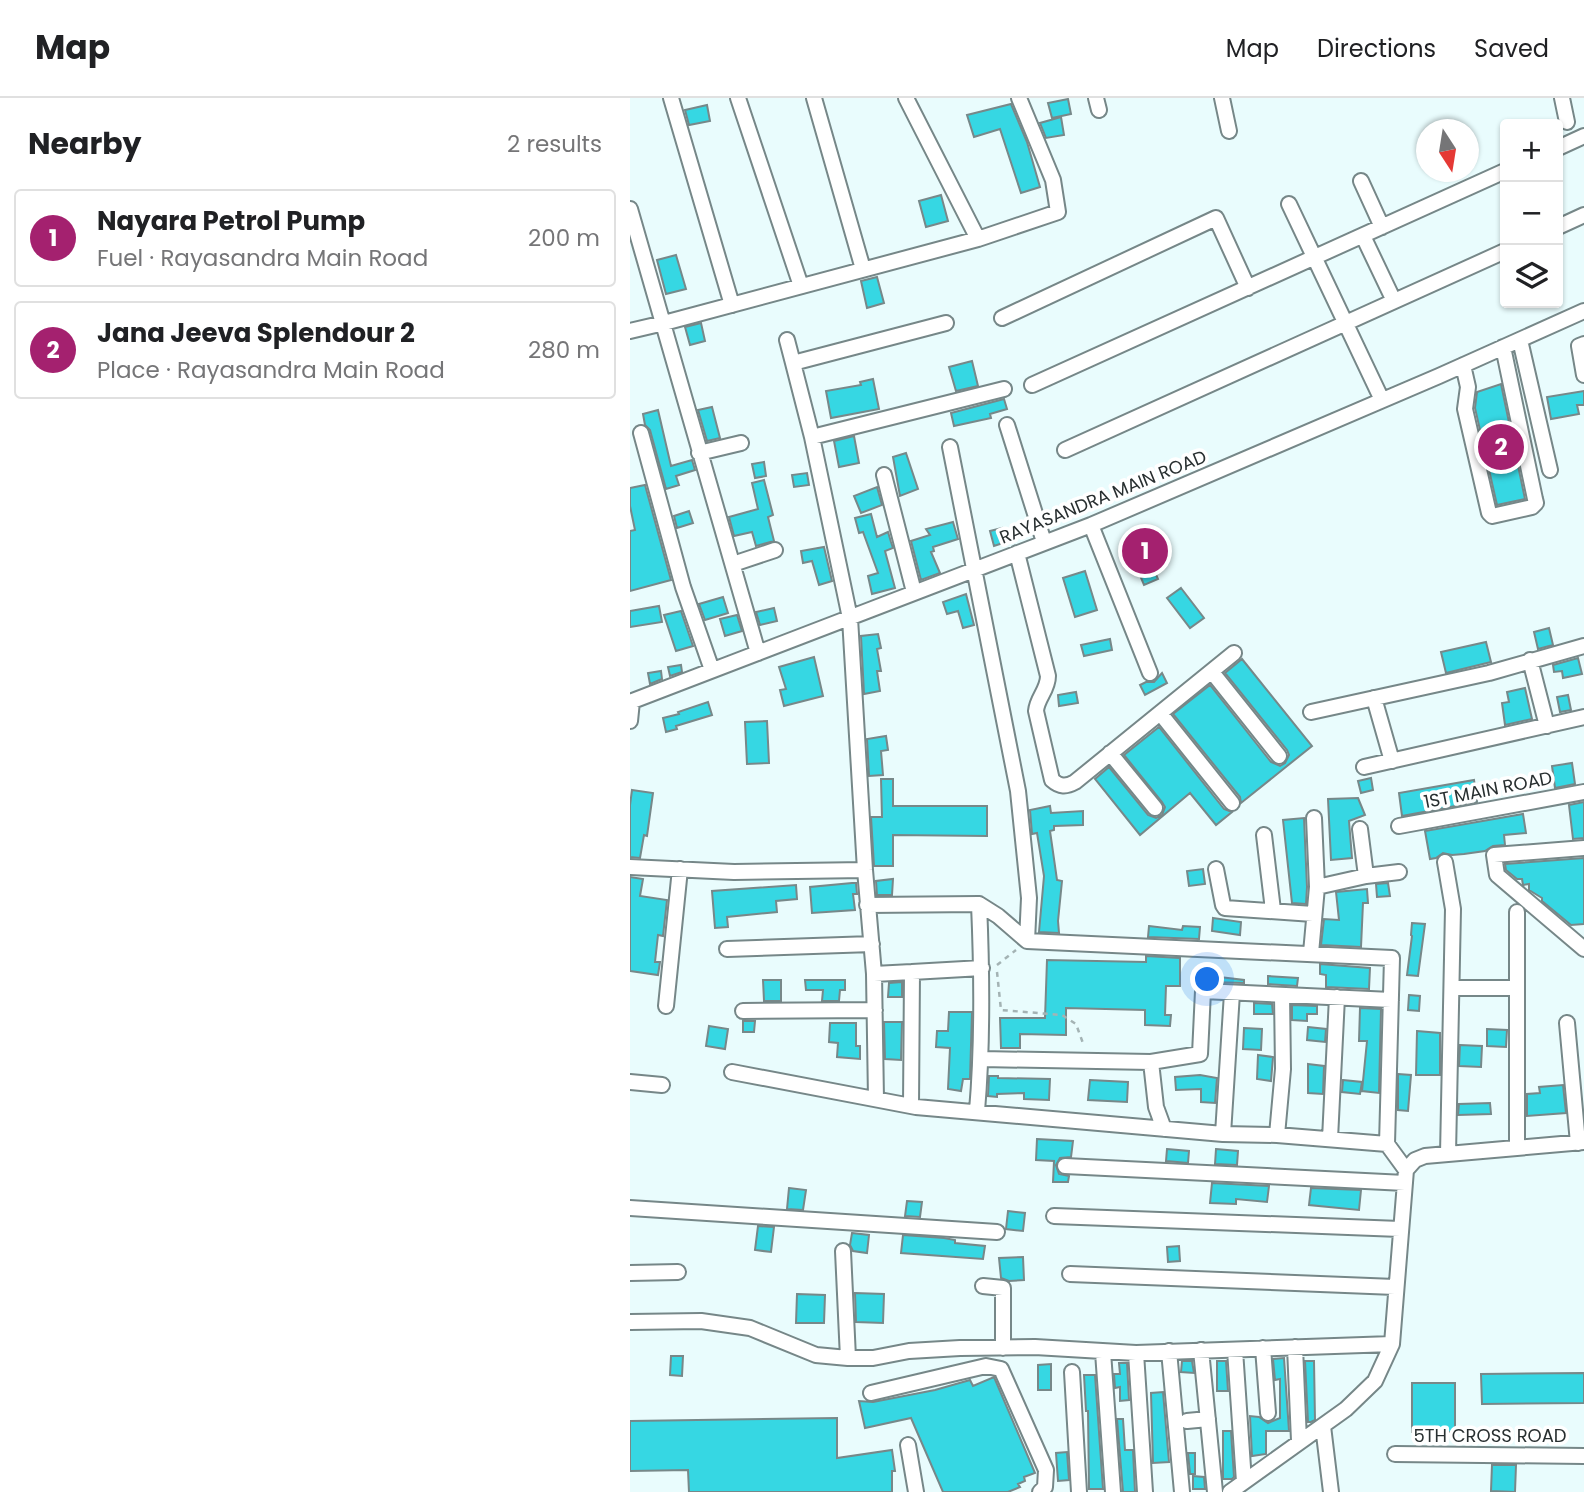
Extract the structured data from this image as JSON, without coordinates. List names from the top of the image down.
{
  "streets": {
    "street": ["RAYASANDRA MAIN ROAD", "1ST MAIN ROAD", "5TH CROSS ROAD"]
  },
  "north": "bottom",
  "page": {
    "header": "Map",
    "nav": ["Map", "Directions", "Saved"],
    "heading": ["Nearby", "2 results"],
    "map_buttons": ["+", "−"],
    "list": [
      {
        "mark": "1",
        "name": "Nayara Petrol Pump",
        "note": "Fuel · Rayasandra Main Road",
        "value": "200 m"
      },
      {
        "mark": "2",
        "name": "Jana Jeeva Splendour 2",
        "note": "Place · Rayasandra Main Road",
        "value": "280 m"
      }
    ],
    "pins": ["2", "1"]
  }
}
